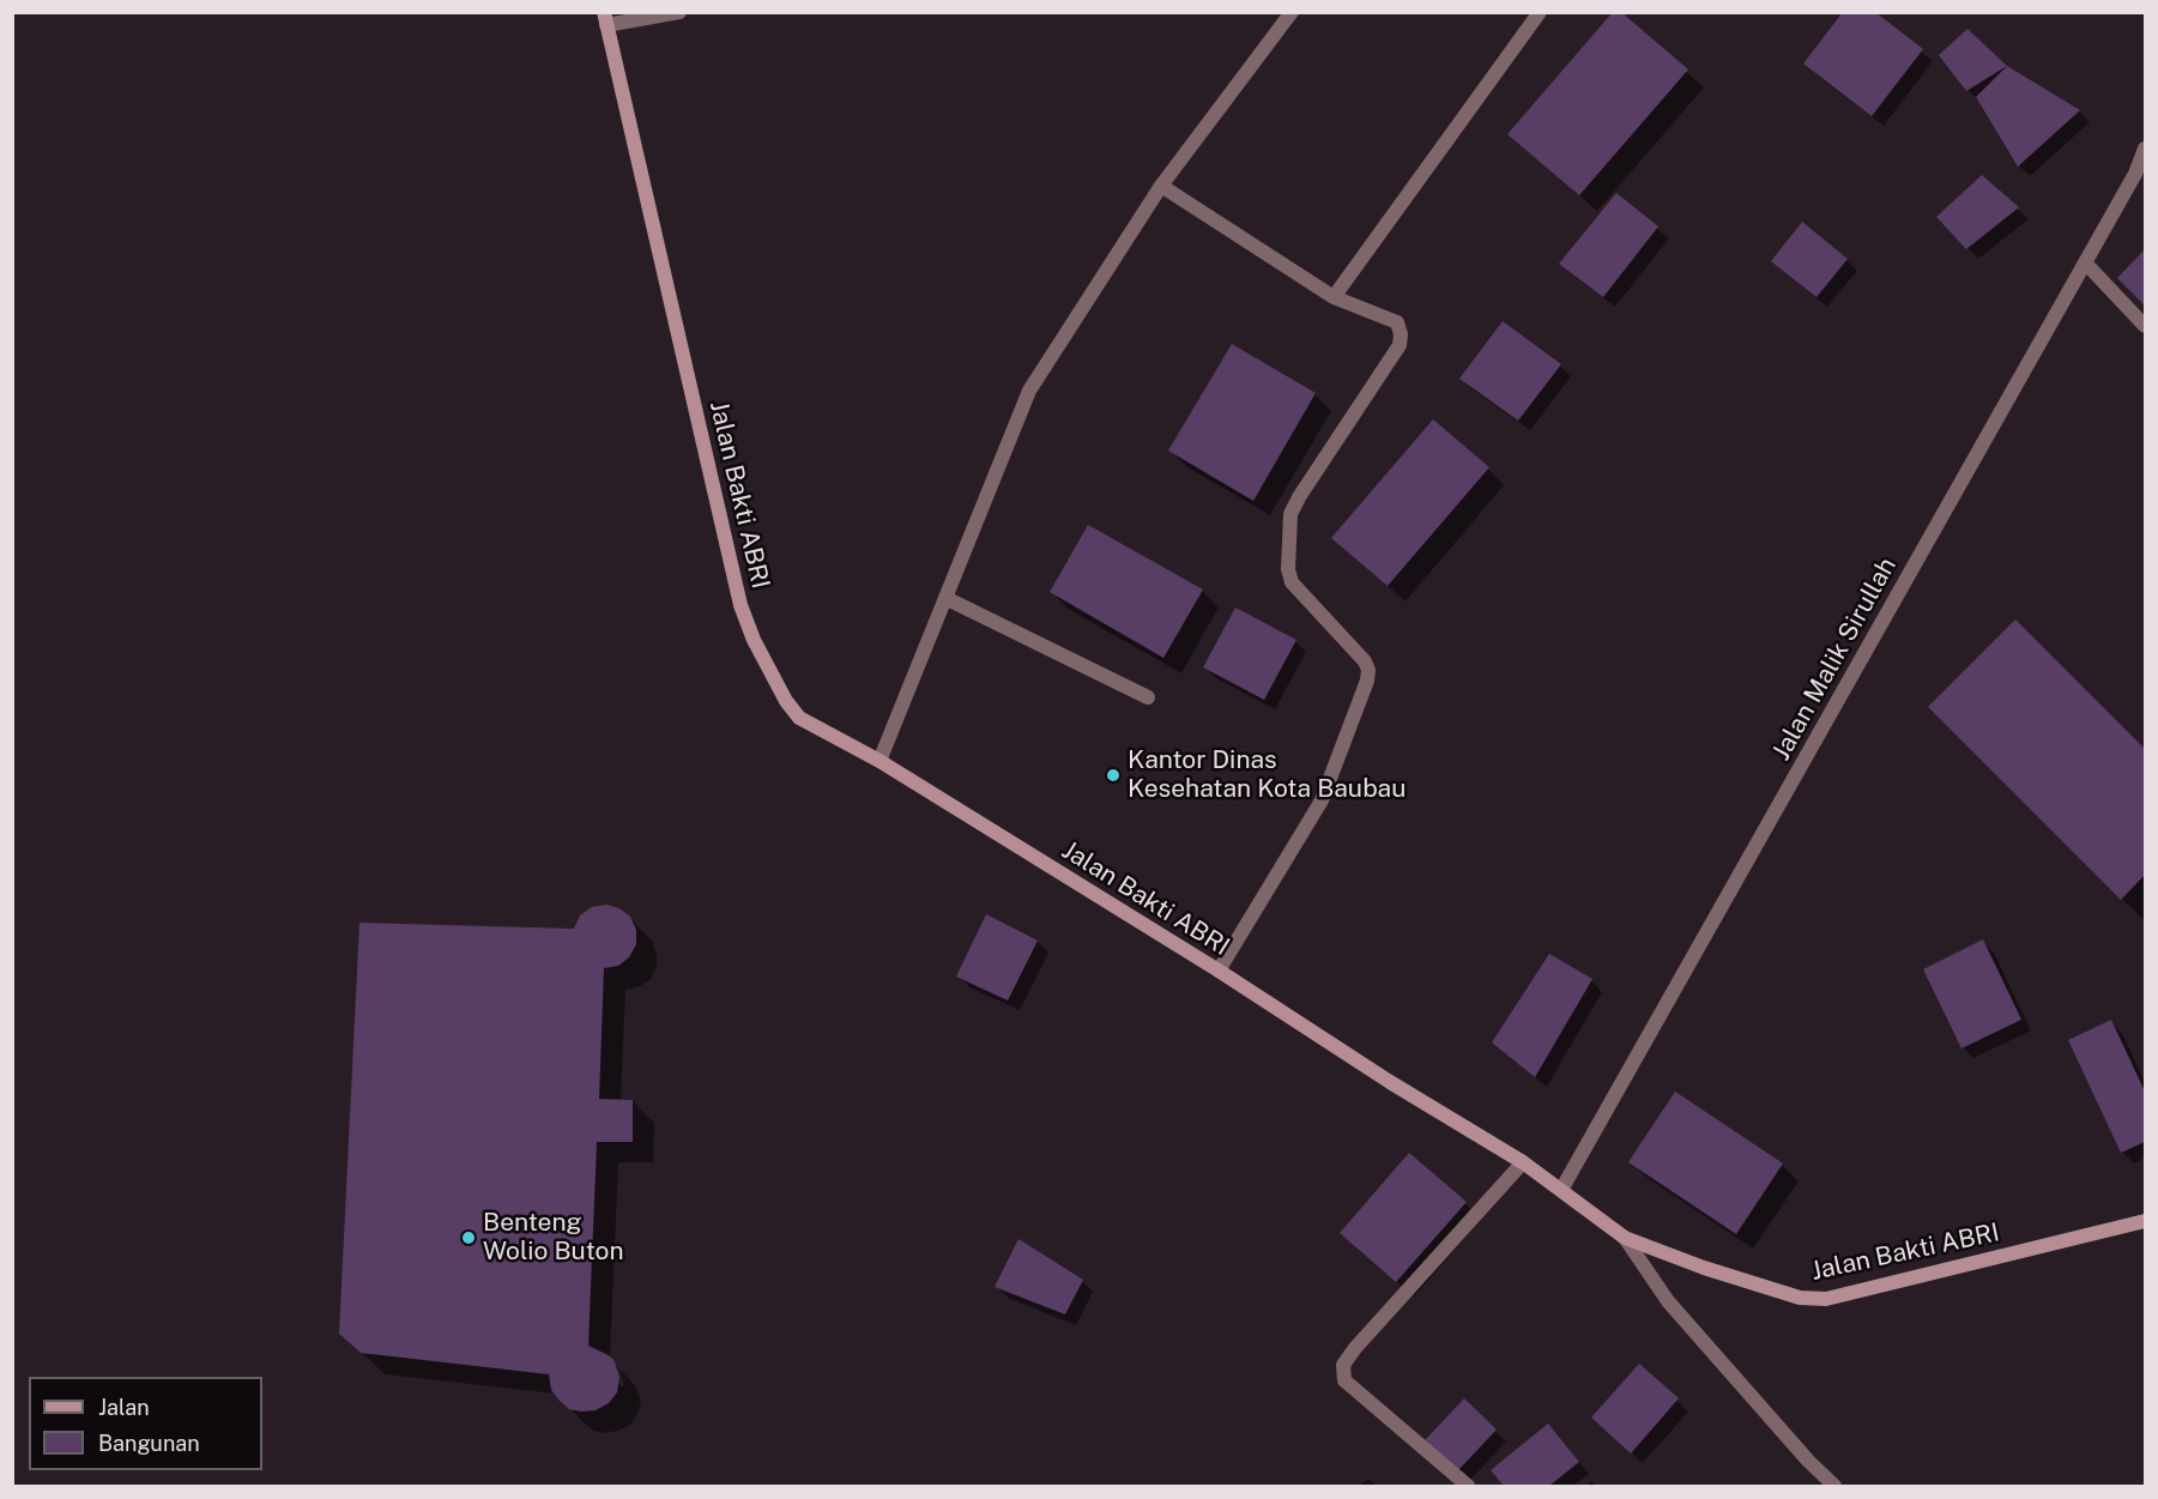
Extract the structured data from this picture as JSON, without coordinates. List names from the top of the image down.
{
  "streets": {
    "street": ["Jalan Bakti ABRI", "Jalan Malik Sirullah"]
  },
  "crossings": [
    ["Jalan Bakti ABRI", "Jalan Malik Sirullah"]
  ],
  "places": ["Kantor Dinas Kesehatan Kota Baubau", "Benteng Wolio Buton"],
  "legend": ["Jalan", "Bangunan"]
}
